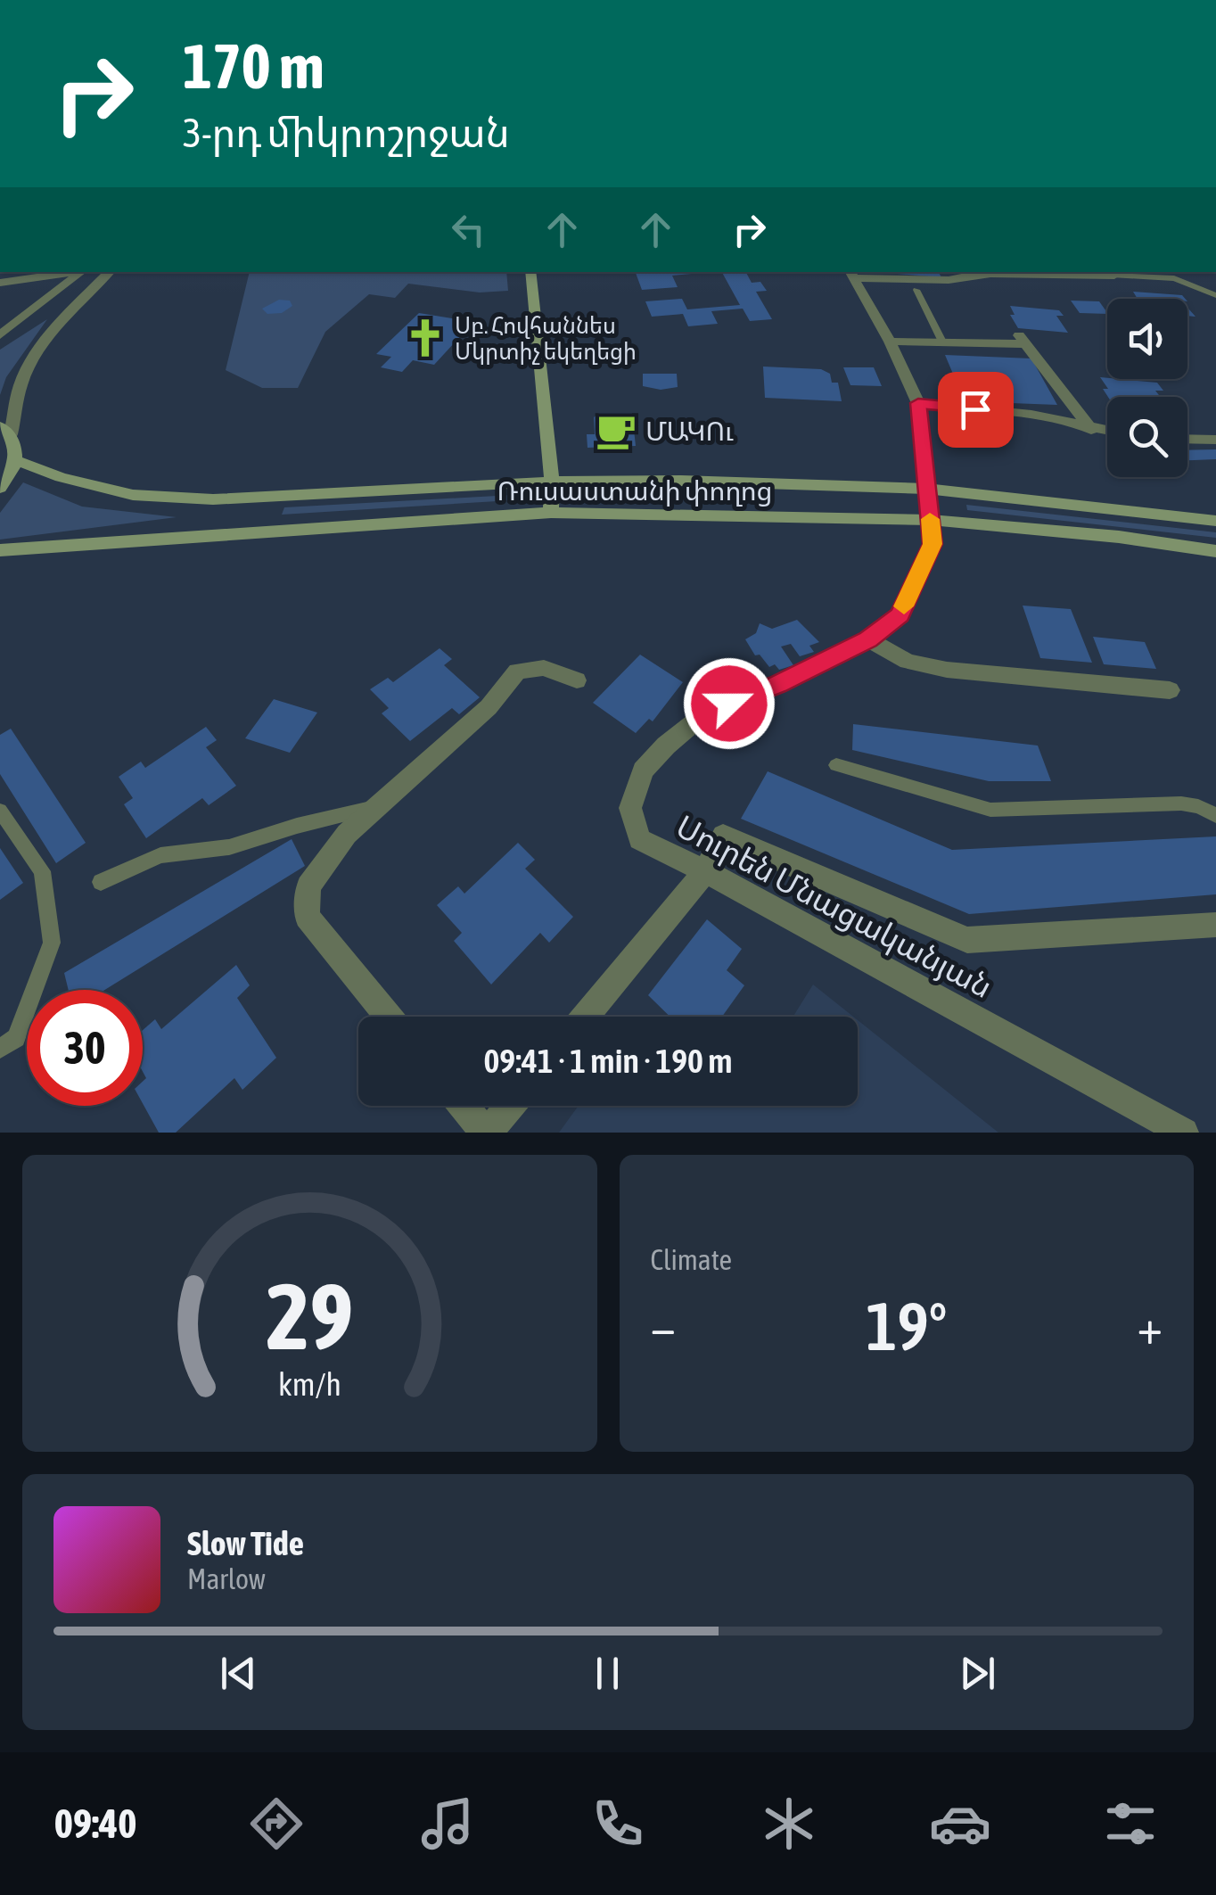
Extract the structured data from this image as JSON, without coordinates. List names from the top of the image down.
{
  "streets": {
    "main road": ["Ռուսաստանի փողոց"],
    "street": ["Սուրեն Մնացականյան"]
  },
  "crossings": [
    ["Ռուսաստանի փողոց", "Սուրեն Մնացականյան"]
  ],
  "places": {
    "church": ["Սբ. Հովհաննես Մկրտիչ եկեղեցի"],
    "cafe": ["ՄԱԿՈւ"]
  },
  "page": {
    "turn": ["170 m", "3-րդ միկրոշրջան"],
    "limit": "30",
    "trip": "09:41 · 1 min · 190 m",
    "tile": "Climate",
    "heat": ["−", "19°", "+"],
    "song": ["Slow Tide", "Marlow"],
    "tabs": "09:40",
    "gauge": ["29", "km/h"]
  }
}
